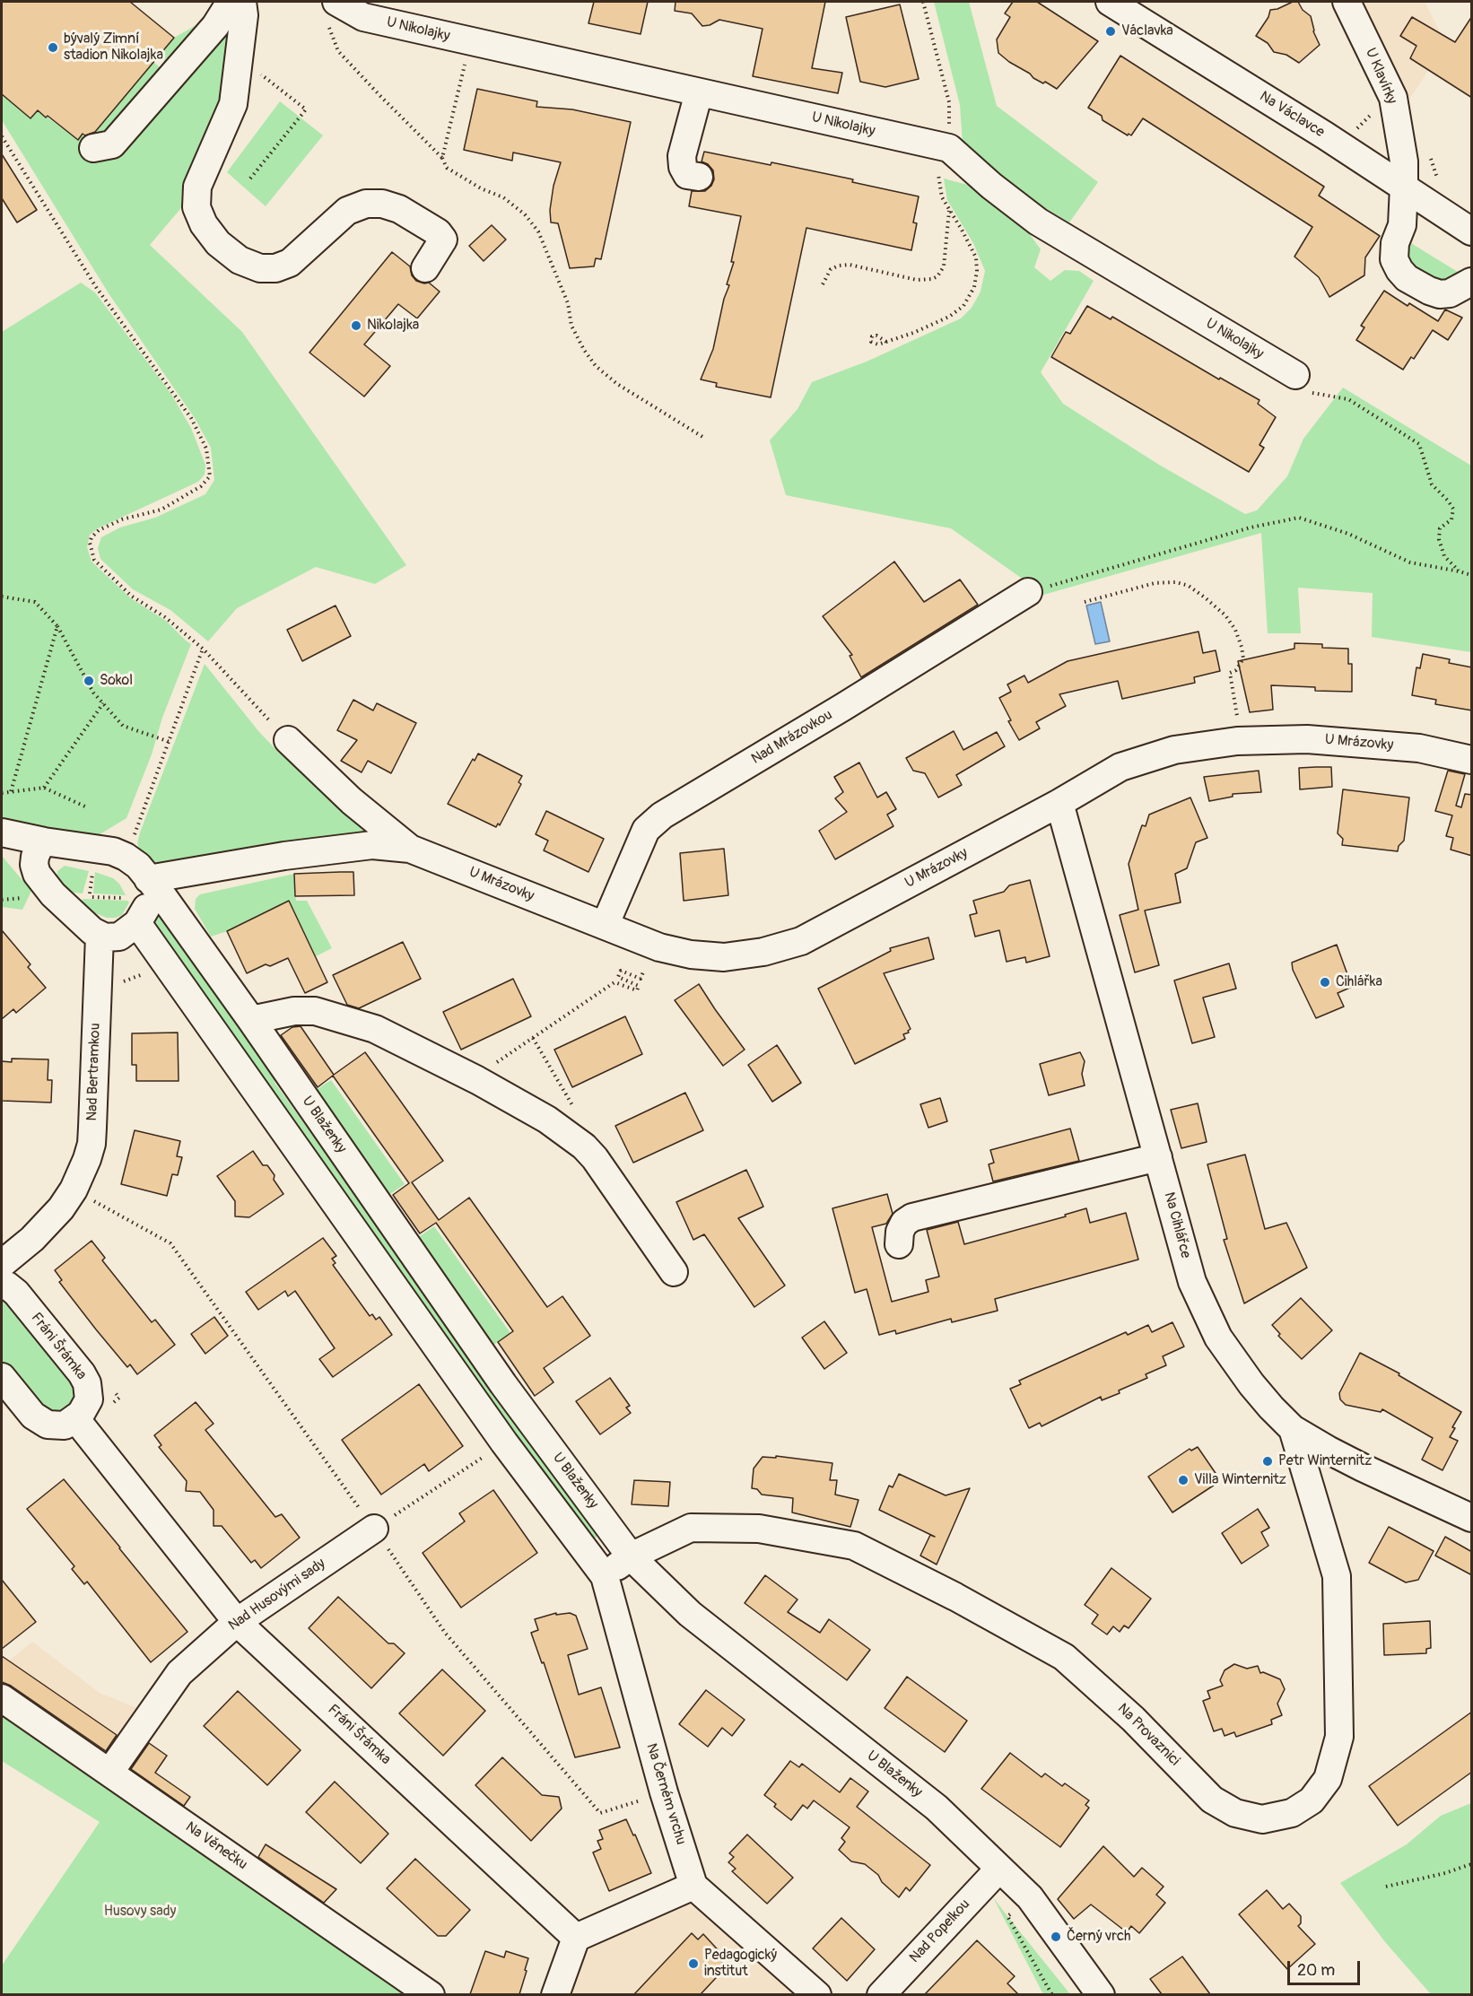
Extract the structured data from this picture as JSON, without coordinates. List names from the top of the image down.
{
  "streets": {
    "street": [
      "U Nikolajky",
      "U Klavírky",
      "Na Václavce",
      "Nad Mrázovkou",
      "U Mrázovky",
      "Nad Bertramkou",
      "U Blaženky",
      "Na Cihlářce",
      "Fráni Šrámka",
      "Nad Husovými sady",
      "Na Provaznici",
      "Na Černém vrchu",
      "Na Věnečku",
      "Nad Popelkou"
    ]
  },
  "crossings": [
    ["U Klavírky", "Na Václavce"],
    ["Nad Mrázovkou", "U Mrázovky"],
    ["U Mrázovky", "U Blaženky"],
    ["U Mrázovky", "Na Cihlářce"],
    ["U Blaženky", "Na Provaznici"],
    ["U Blaženky", "Nad Popelkou"],
    ["Na Cihlářce", "Na Provaznici"],
    ["Fráni Šrámka", "Nad Husovými sady"],
    ["Nad Husovými sady", "Na Věnečku"]
  ],
  "parks": ["Husovy sady"],
  "places": [
    "Václavka",
    "bývalý Zimní stadion Nikolajka",
    "Nikolajka",
    "Sokol",
    "Cihlářka",
    "Petr Winternitz",
    "Villa Winternitz",
    "Černý vrch",
    "Pedagogický institut"
  ],
  "scale_bar": "20 m"
}
